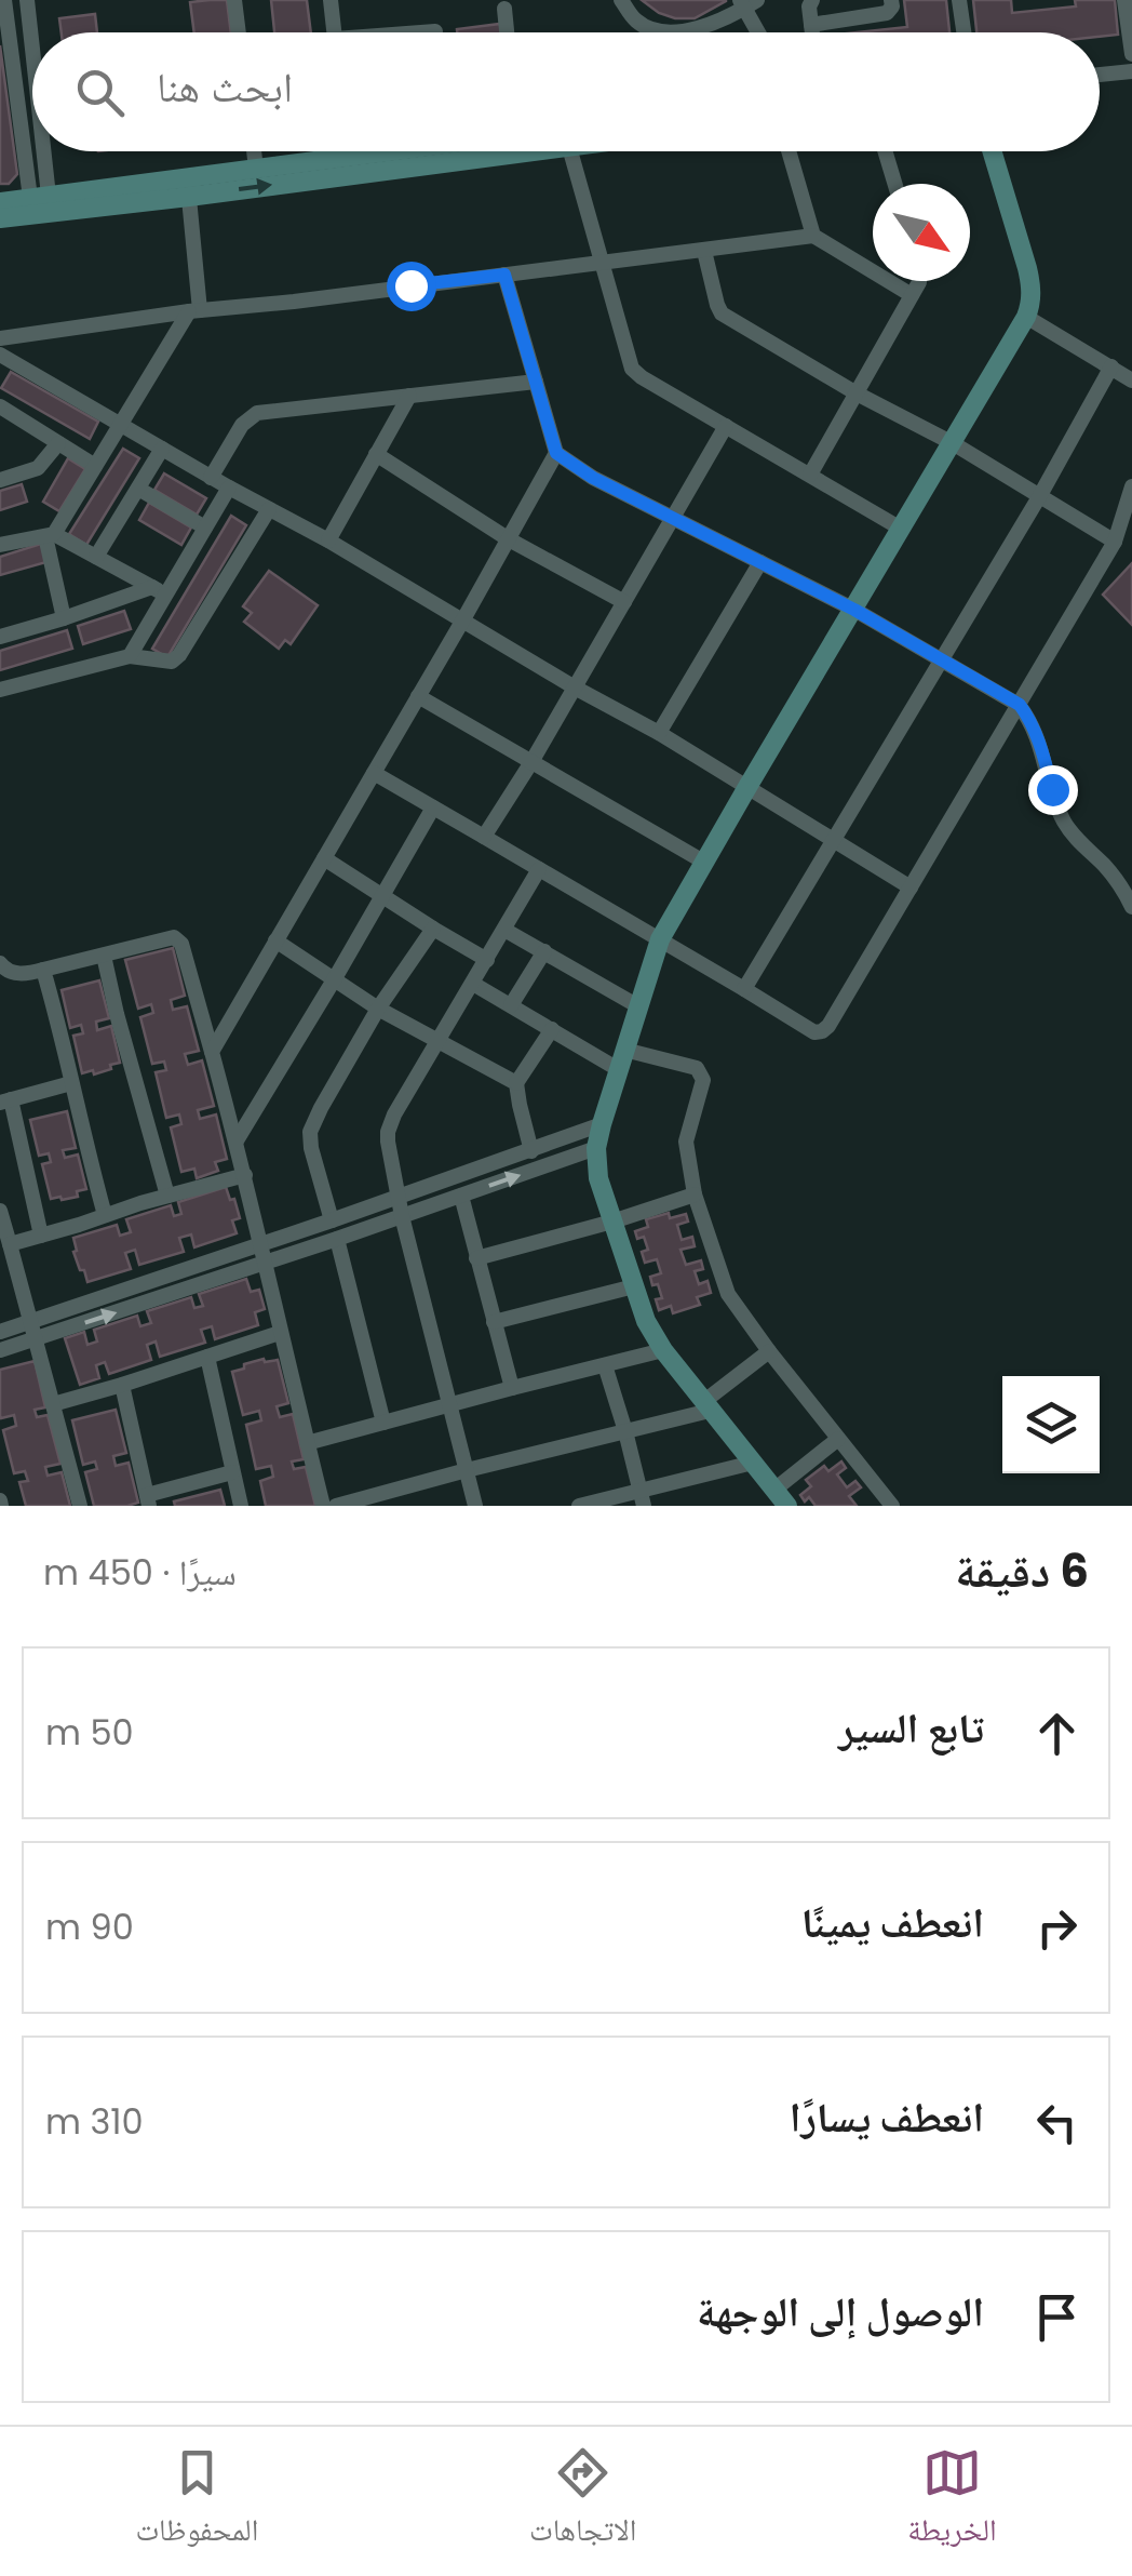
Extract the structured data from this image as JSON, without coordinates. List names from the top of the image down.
{
  "north": "bottom right",
  "page": {
    "search": "ابحث هنا",
    "heading": ["6 دقيقة", "سيرًا · 450 m"],
    "list": [
      ["تابع السير", "50 m"],
      ["انعطف يمينًا", "90 m"],
      ["انعطف يسارًا", "310 m"],
      "الوصول إلى الوجهة"
    ],
    "nav": ["الخريطة", "الاتجاهات", "المحفوظات"]
  }
}
